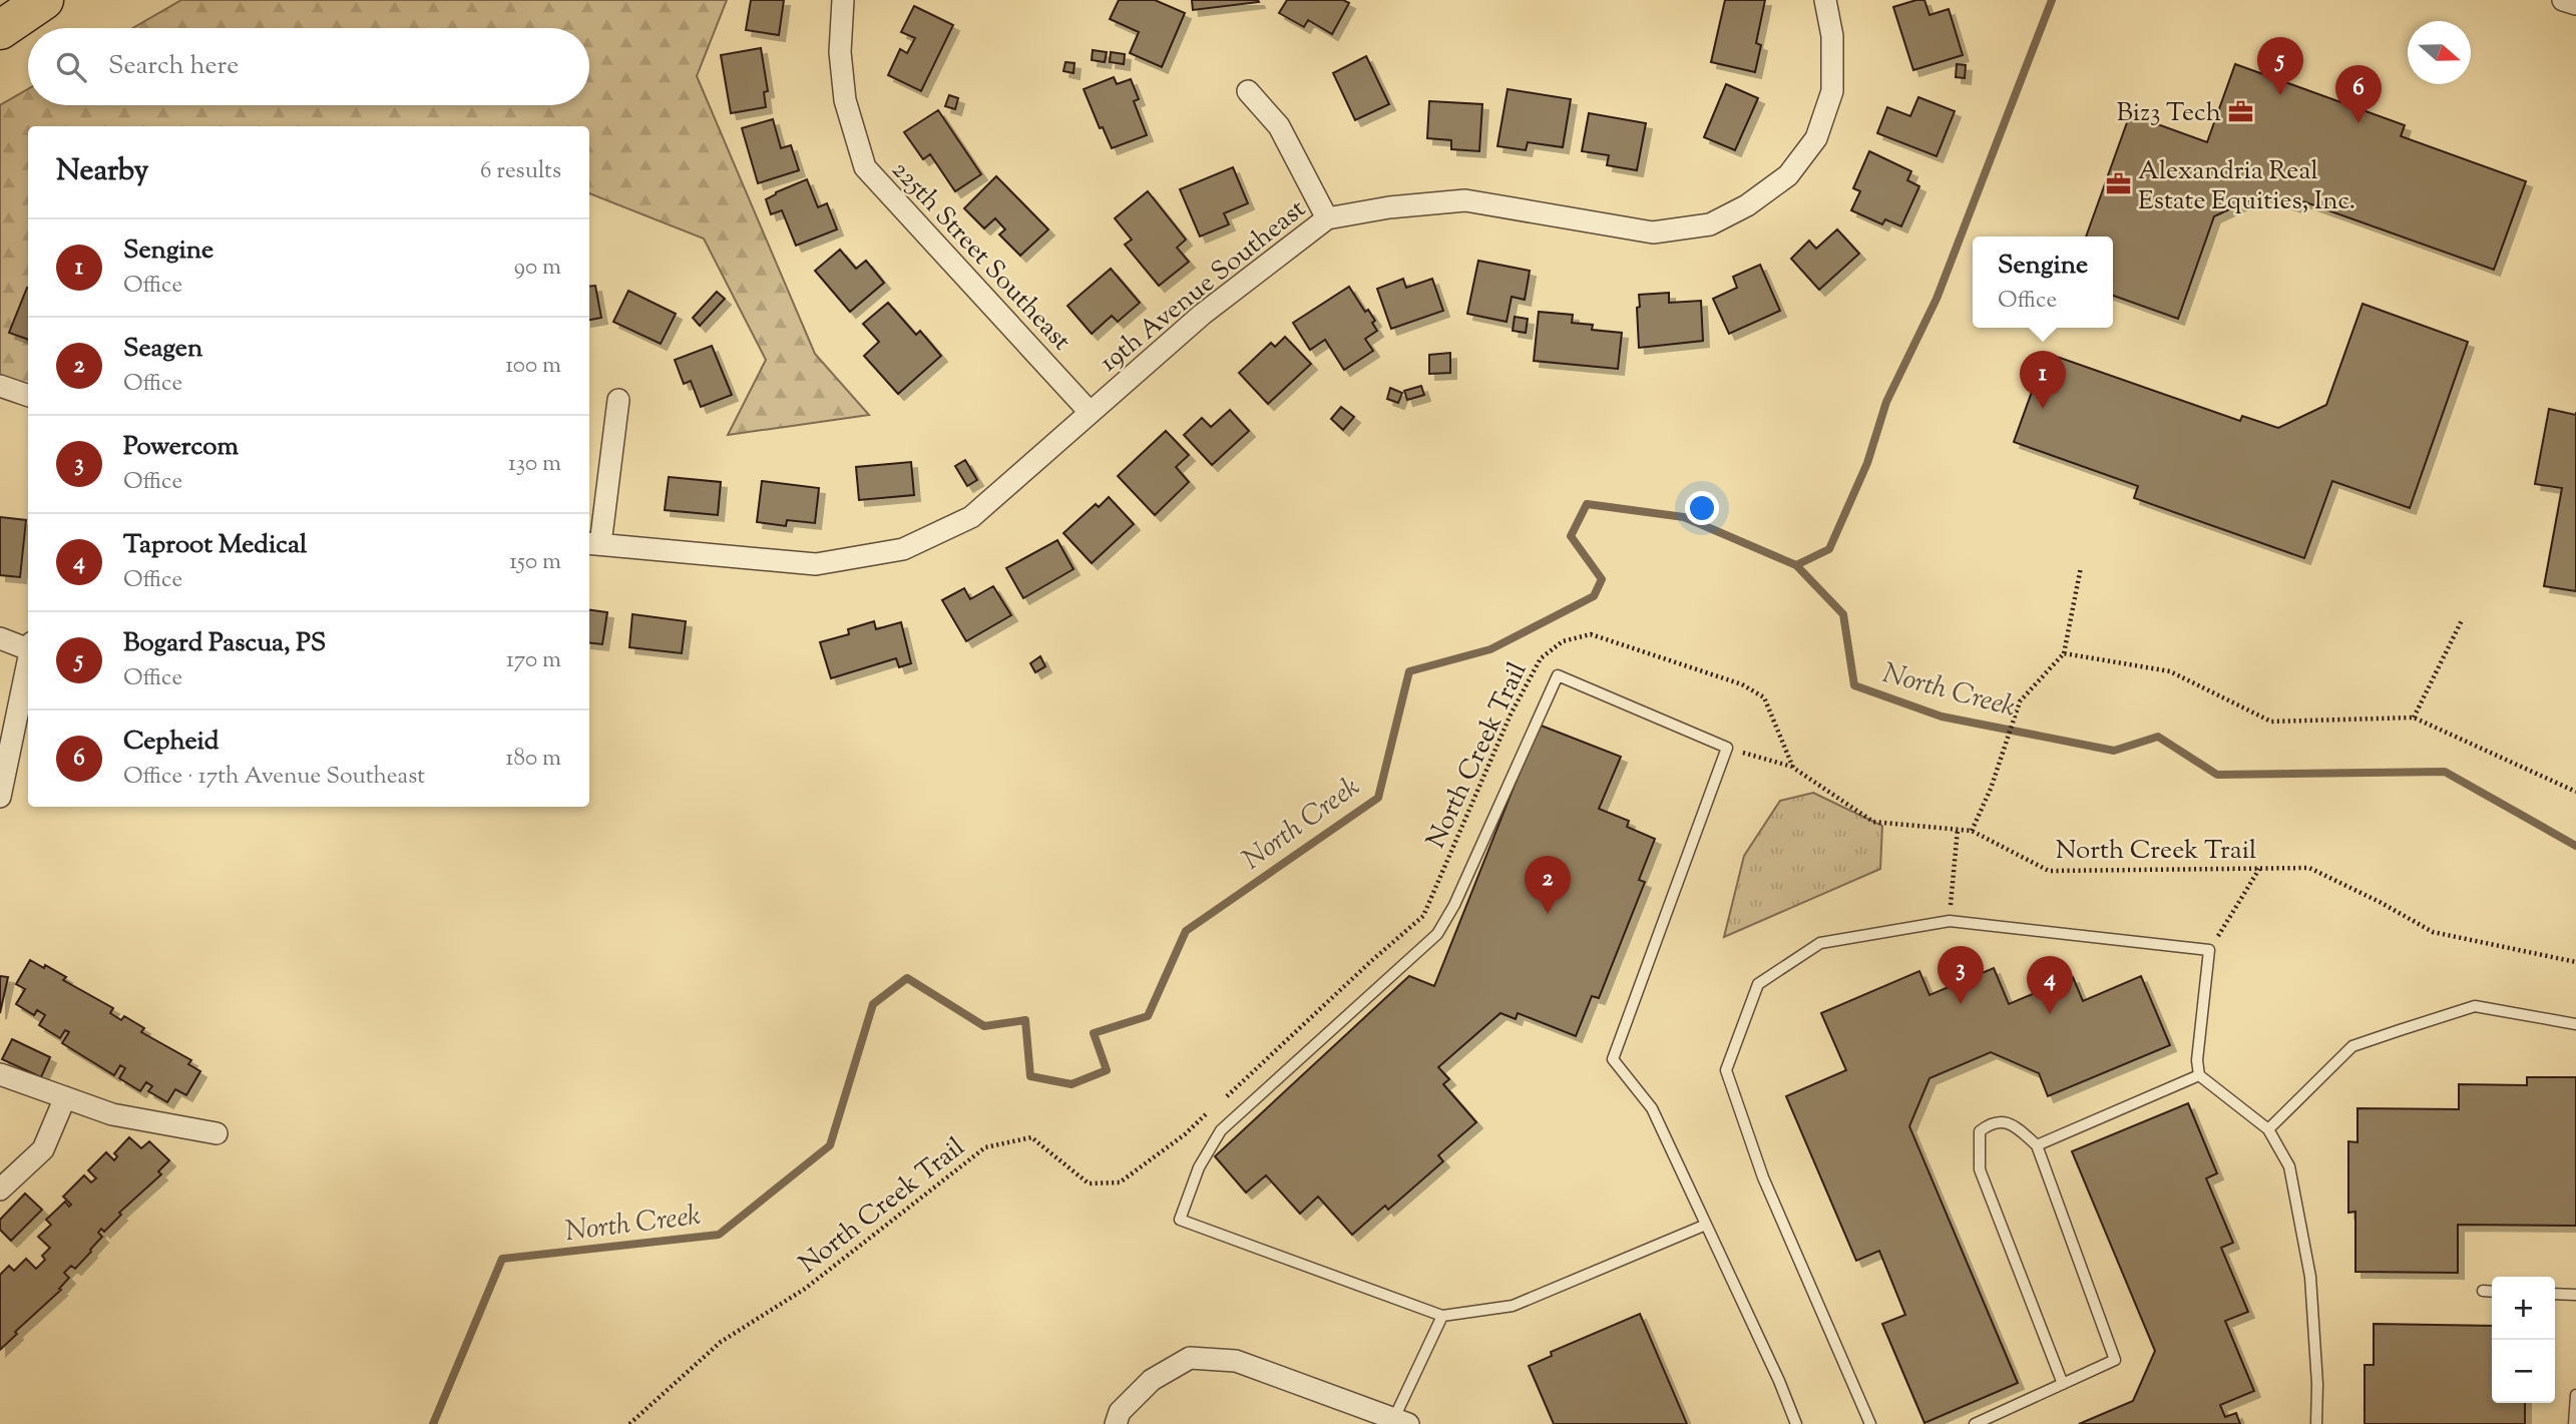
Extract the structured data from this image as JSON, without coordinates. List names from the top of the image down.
{
  "streets": {
    "street": ["225th Street Southeast", "19th Avenue Southeast"],
    "path": ["North Creek Trail"]
  },
  "crossings": [
    ["225th Street Southeast", "19th Avenue Southeast"]
  ],
  "water": ["North Creek"],
  "places": {
    "office": ["Biz3 Tech", "Alexandria Real Estate Equities, Inc."]
  },
  "north": "right",
  "page": {
    "search": "Search here",
    "pins": [
      "5",
      "6",
      "1",
      "2",
      "3",
      "4"
    ],
    "heading": ["Nearby", "6 results"],
    "list": [
      {
        "mark": "1",
        "name": "Sengine",
        "note": "Office",
        "value": "90 m"
      },
      {
        "mark": "2",
        "name": "Seagen",
        "note": "Office",
        "value": "100 m"
      },
      {
        "mark": "3",
        "name": "Powercom",
        "note": "Office",
        "value": "130 m"
      },
      {
        "mark": "4",
        "name": "Taproot Medical",
        "note": "Office",
        "value": "150 m"
      },
      {
        "mark": "5",
        "name": "Bogard Pascua, PS",
        "note": "Office",
        "value": "170 m"
      },
      {
        "mark": "6",
        "name": "Cepheid",
        "note": "Office · 17th Avenue Southeast",
        "value": "180 m"
      }
    ],
    "popup": ["Sengine", "Office"],
    "map_buttons": ["+", "−"]
  }
}
